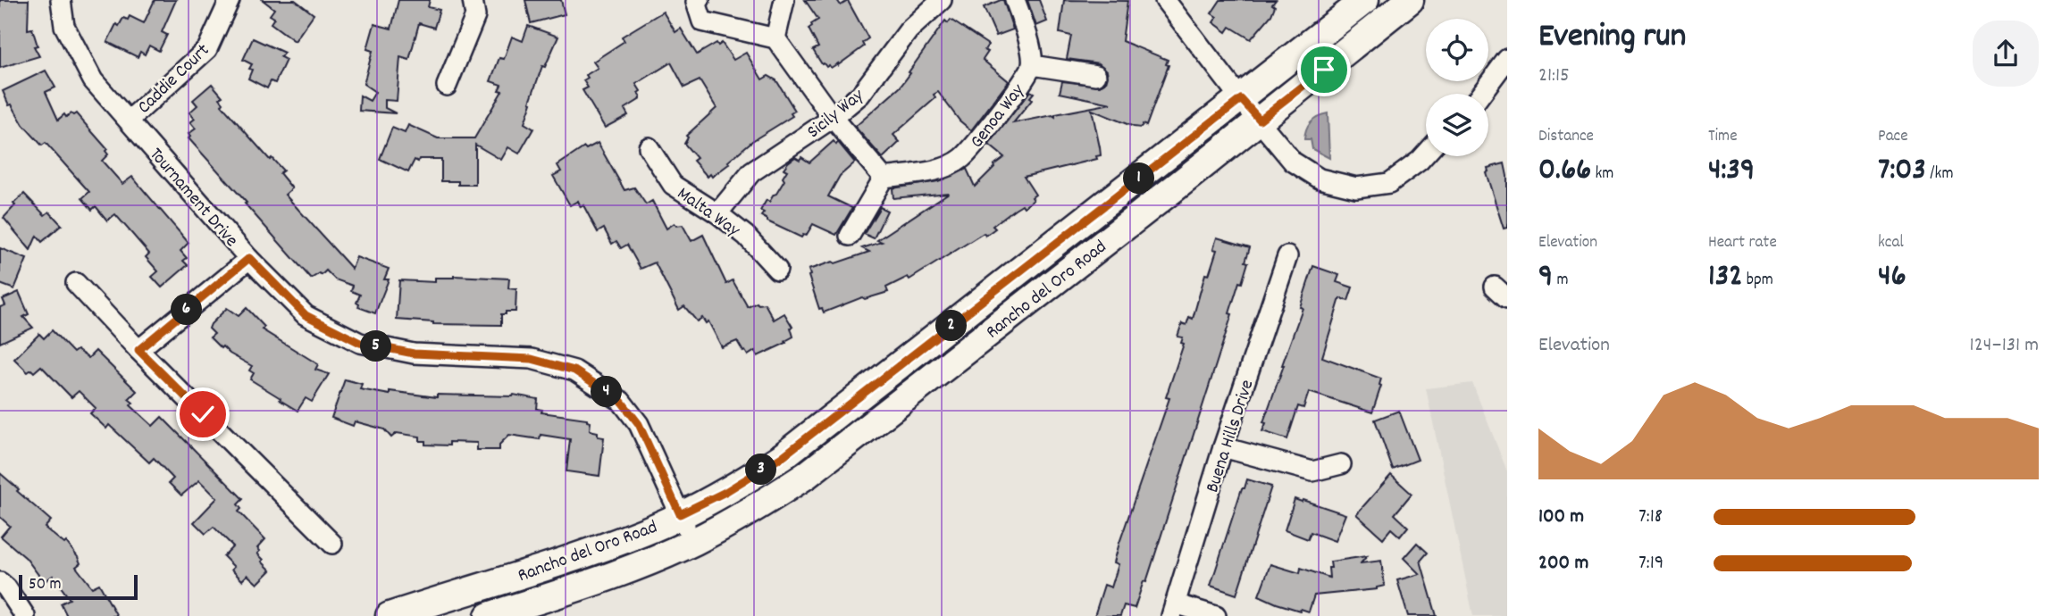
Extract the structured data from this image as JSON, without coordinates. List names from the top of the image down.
{
  "streets": {
    "main road": ["Rancho del Oro Road"],
    "street": [
      "Caddie Court",
      "Sicily Way",
      "Genoa Way",
      "Tournament Drive",
      "Malta Way",
      "Buena Hills Drive"
    ]
  },
  "crossings": [
    ["Caddie Court", "Tournament Drive"],
    ["Sicily Way", "Malta Way"],
    ["Tournament Drive", "Rancho del Oro Road"]
  ],
  "scale_bar": "50 m",
  "page": {
    "heading": ["Evening run", "21:15"],
    "stats": [
      ["Distance", "0.66 km"],
      ["Time", "4:39"],
      ["Pace", "7:03 /km"],
      ["Elevation", "9 m"],
      ["Heart rate", "132 bpm"],
      ["kcal", "46"]
    ],
    "pins": [
      "1",
      "6",
      "2",
      "5",
      "4",
      "3"
    ],
    "chart": ["Elevation", "124–131 m"],
    "list": [
      {
        "name": "100 m",
        "note": "7:18"
      },
      {
        "name": "200 m",
        "note": "7:19"
      }
    ],
    "scale": "50 m"
  }
}
